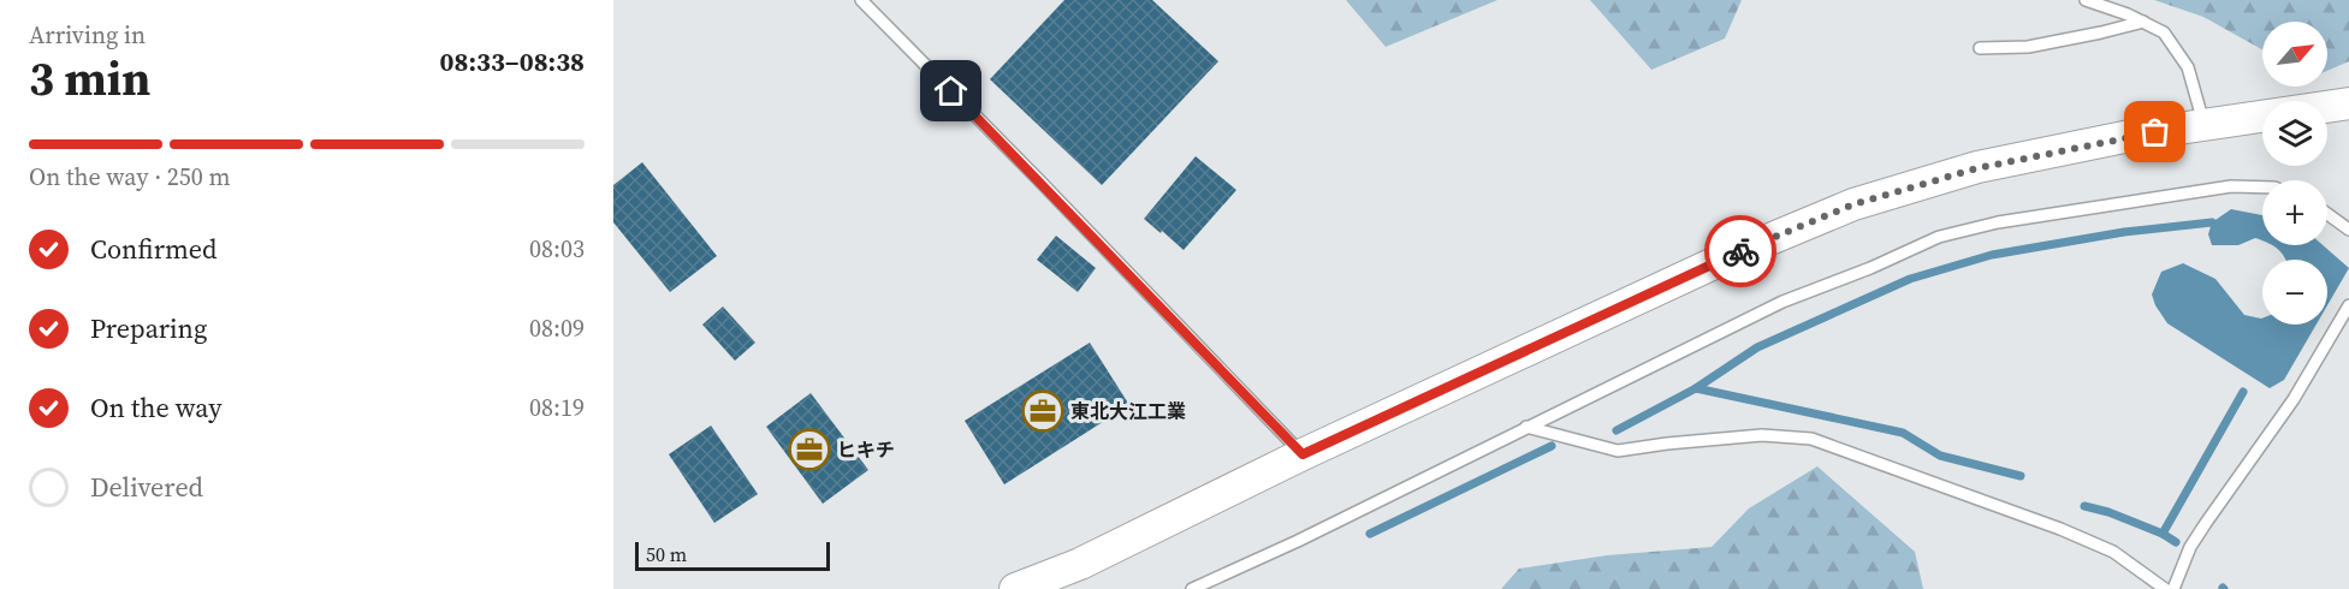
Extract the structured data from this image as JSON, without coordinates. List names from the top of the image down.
{
  "places": {
    "office": ["東北大江工業", "ヒキチ"]
  },
  "scale_bar": "50 m",
  "north": "top right",
  "page": {
    "heading": ["3 min", "Arriving in", "08:33–08:38"],
    "map_buttons": ["+", "−"],
    "bar": "On the way · 250 m",
    "list": [
      ["Confirmed", "08:03"],
      ["Preparing", "08:09"],
      ["On the way", "08:19"],
      "Delivered"
    ],
    "scale": "50 m"
  }
}
